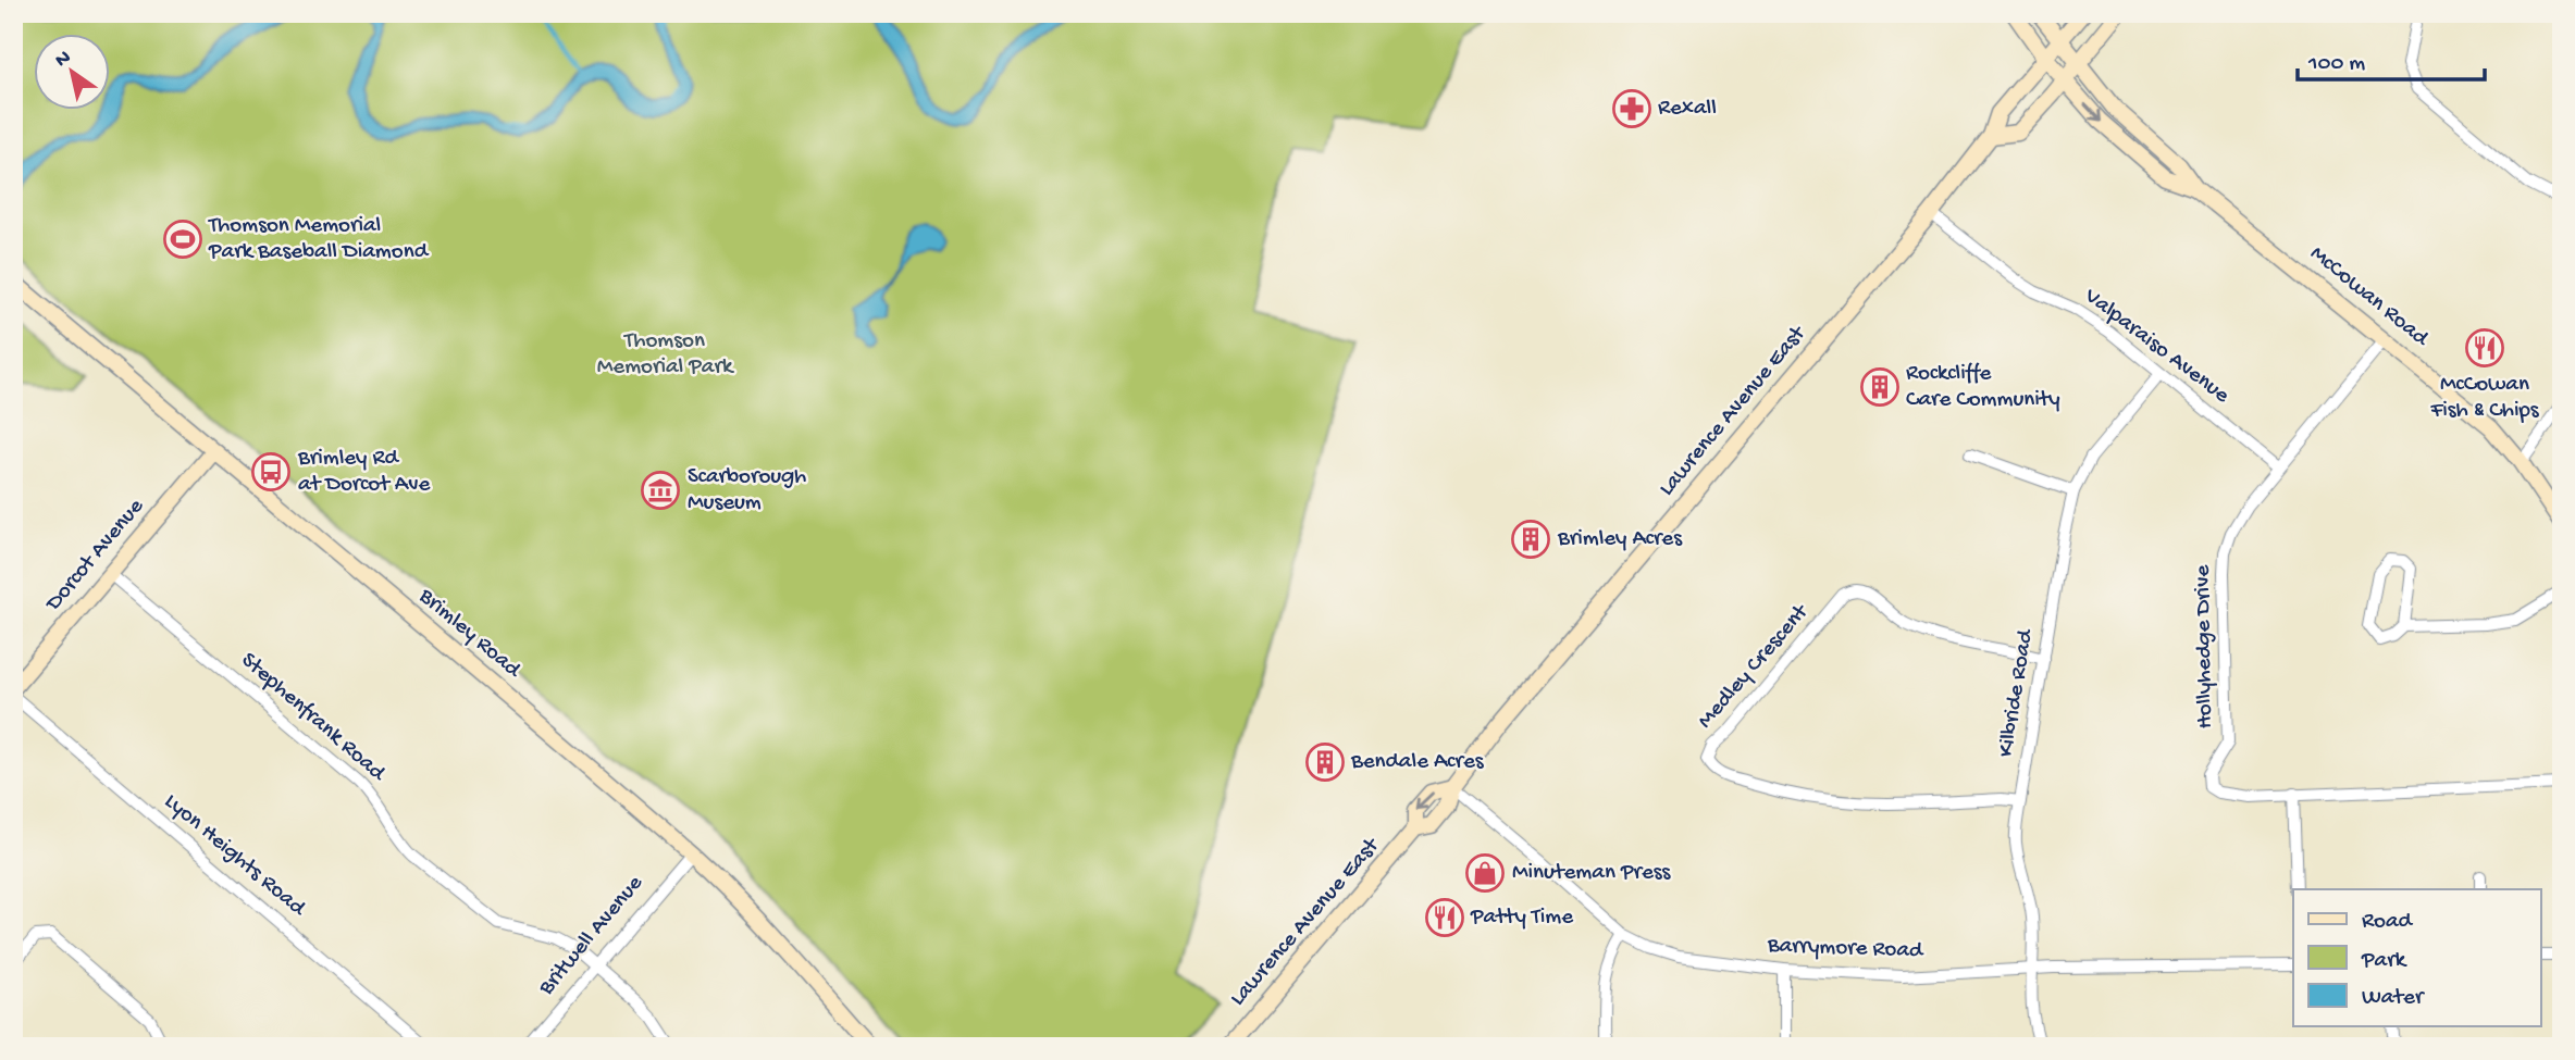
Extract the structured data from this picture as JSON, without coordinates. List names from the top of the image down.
{
  "streets": {
    "main road": [
      "McCowan Road",
      "Lawrence Avenue East",
      "Dorcot Avenue",
      "Brimley Road"
    ],
    "street": [
      "Valparaiso Avenue",
      "Hollyhedge Drive",
      "Medley Crescent",
      "Kilbride Road",
      "Stephenfrank Road",
      "Lyon Heights Road",
      "Britwell Avenue",
      "Barrymore Road"
    ]
  },
  "crossings": [
    ["McCowan Road", "Lawrence Avenue East"],
    ["McCowan Road", "Hollyhedge Drive"],
    ["Valparaiso Avenue", "Lawrence Avenue East"],
    ["Valparaiso Avenue", "Hollyhedge Drive"],
    ["Valparaiso Avenue", "Kilbride Road"],
    ["Lawrence Avenue East", "Barrymore Road"],
    ["Dorcot Avenue", "Brimley Road"],
    ["Dorcot Avenue", "Stephenfrank Road"],
    ["Brimley Road", "Britwell Avenue"],
    ["Medley Crescent", "Kilbride Road"],
    ["Kilbride Road", "Barrymore Road"],
    ["Stephenfrank Road", "Britwell Avenue"]
  ],
  "parks": ["Thomson Memorial Park"],
  "places": {
    "pharmacy": ["Rexall"],
    "sports": ["Thomson Memorial Park Baseball Diamond"],
    "restaurant": ["McCowan Fish & Chips", "Patty Time"],
    "building": ["Rockcliffe Care Community", "Brimley Acres", "Bendale Acres"],
    "bus stop": ["Brimley Rd at Dorcot Ave"],
    "museum": ["Scarborough Museum"],
    "shop": ["Minuteman Press"]
  },
  "legend": ["Road", "Park", "Water"],
  "scale_bar": "100 m",
  "north": "top left"
}
